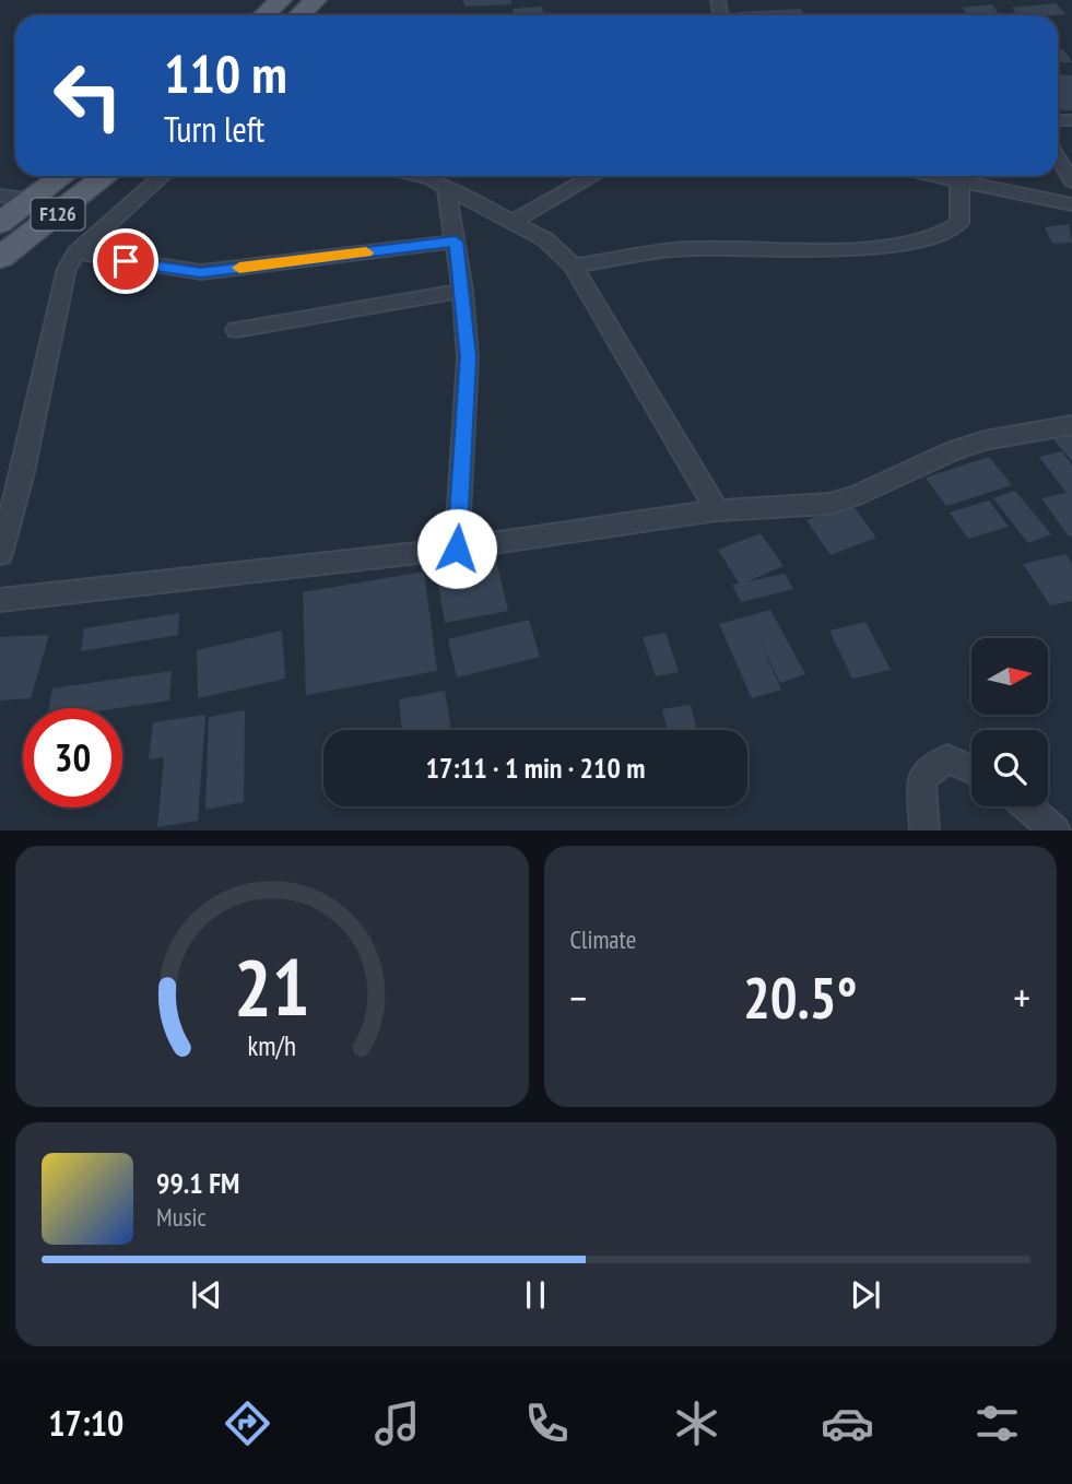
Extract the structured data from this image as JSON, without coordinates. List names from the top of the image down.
{
  "streets": {
    "main road": ["F126"]
  },
  "north": "right",
  "page": {
    "turn": ["110 m", "Turn left"],
    "limit": "30",
    "trip": "17:11 · 1 min · 210 m",
    "tile": "Climate",
    "heat": ["−", "20.5°", "+"],
    "song": ["99.1 FM", "Music"],
    "tabs": "17:10",
    "gauge": ["21", "km/h"]
  }
}
